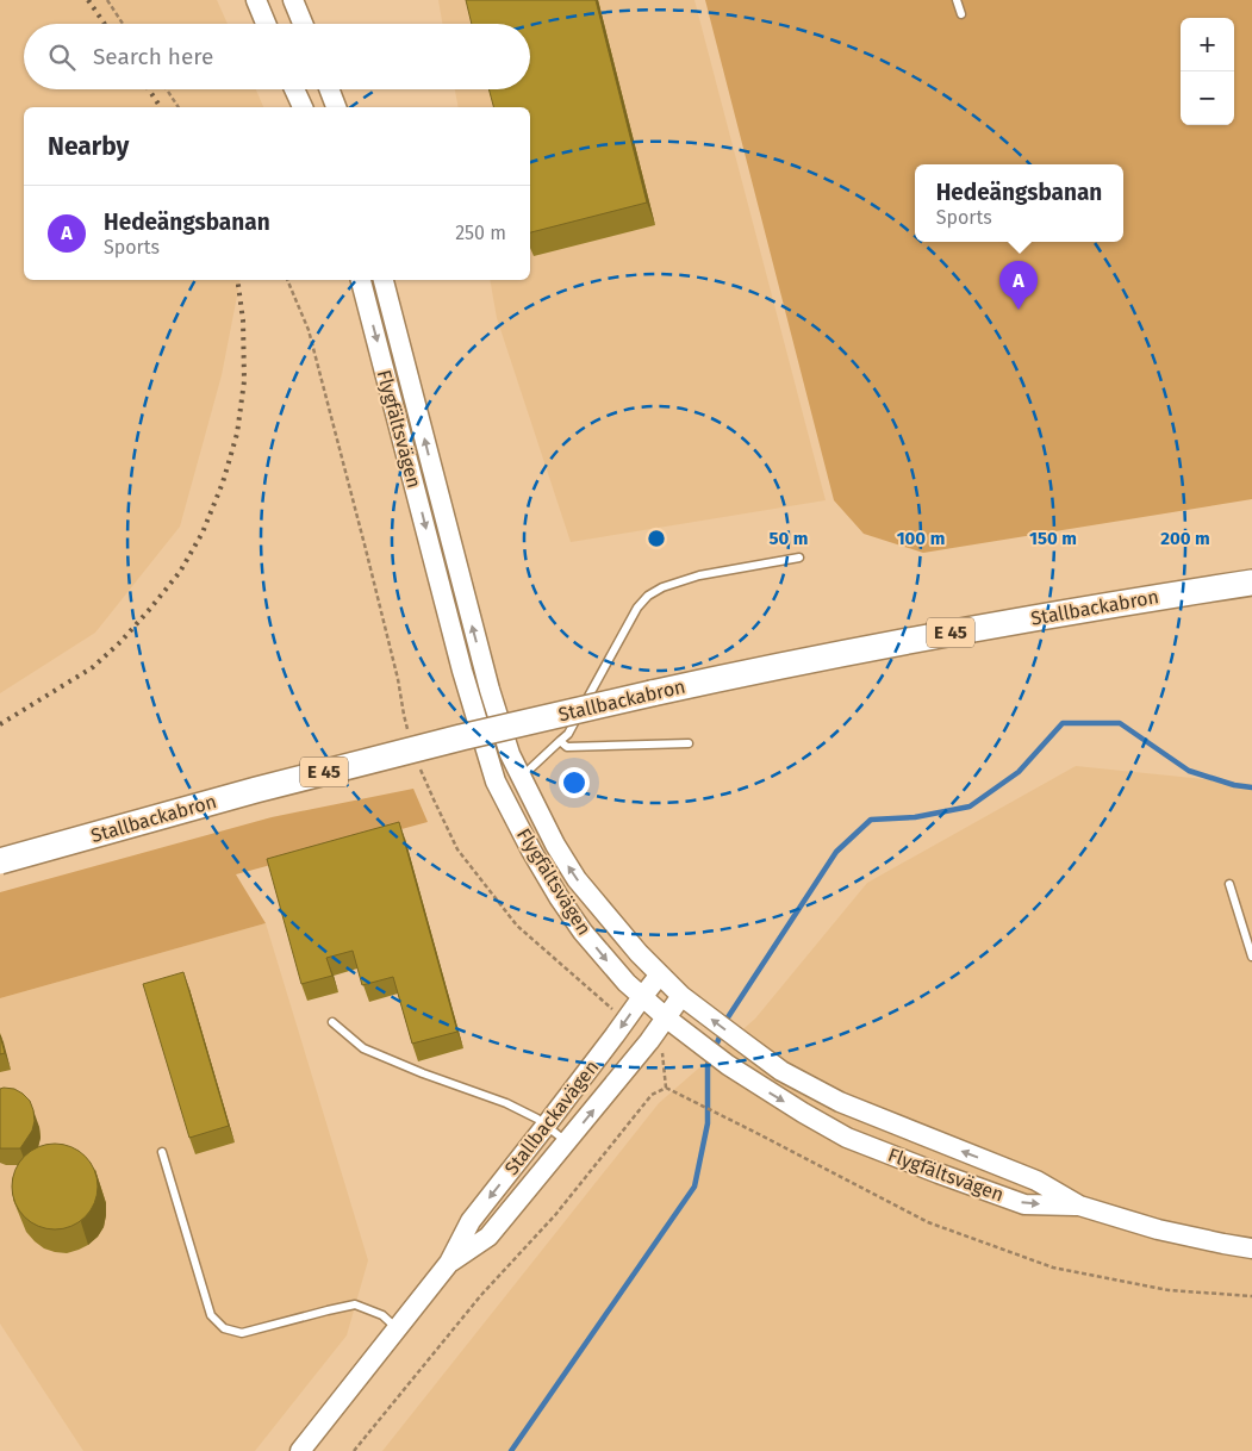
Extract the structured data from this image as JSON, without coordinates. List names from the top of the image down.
{
  "streets": {
    "highway": ["Stallbackabron", "E 45"],
    "street": ["Flygfältsvägen", "Stallbackavägen"]
  },
  "crossings": [
    ["Flygfältsvägen", "Stallbackavägen"]
  ],
  "page": {
    "map_buttons": ["+", "−"],
    "search": "Search here",
    "heading": "Nearby",
    "popup": ["Hedeängsbanan", "Sports"],
    "list": [
      {
        "mark": "A",
        "name": "Hedeängsbanan",
        "note": "Sports",
        "value": "250 m"
      }
    ],
    "pins": "A"
  },
  "rings": [
    "50 m",
    "100 m",
    "150 m",
    "200 m"
  ]
}
